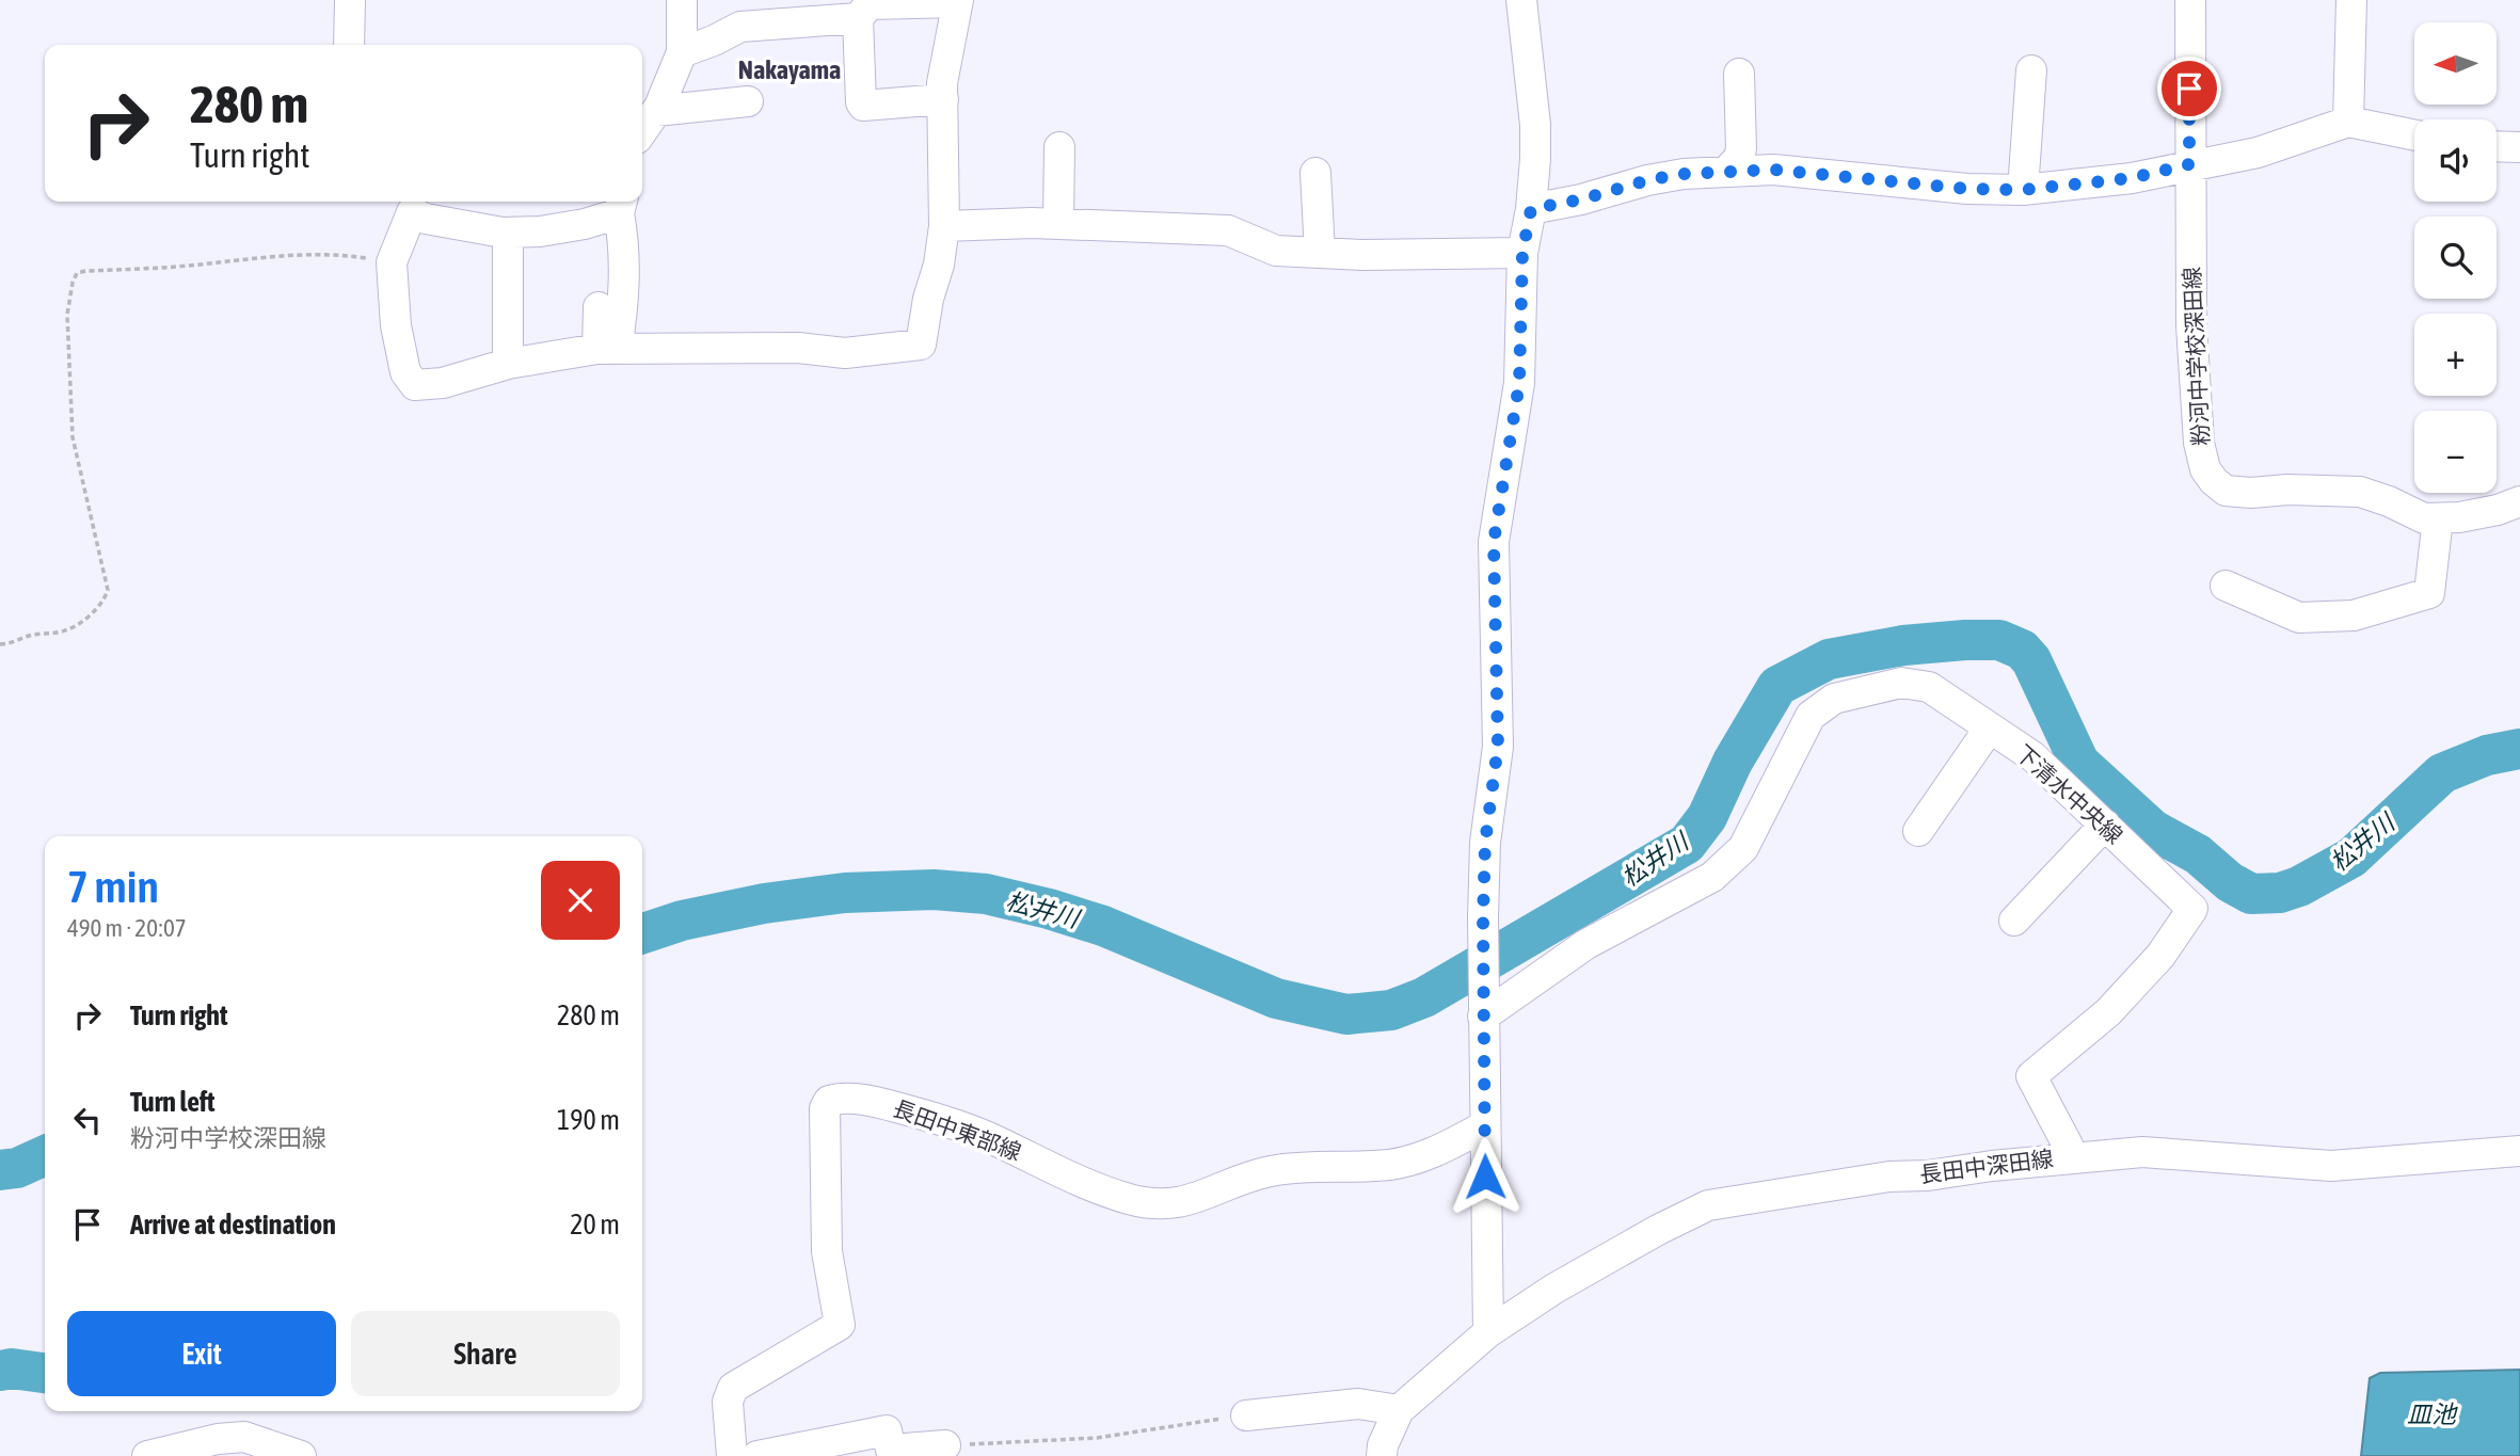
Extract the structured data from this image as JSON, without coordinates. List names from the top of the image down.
{
  "streets": {
    "street": [
      "粉河中学校深田線",
      "下清水中央線",
      "長田中東部線",
      "長田中深田線"
    ]
  },
  "crossings": [
    ["下清水中央線", "長田中深田線"]
  ],
  "districts": ["Nakayama"],
  "water": ["松井川", "皿池"],
  "north": "left",
  "page": {
    "map_buttons": ["+", "−"],
    "turn": ["280 m", "Turn right"],
    "heading": ["7 min", "490 m · 20:07"],
    "list": [
      {
        "name": "Turn right",
        "value": "280 m"
      },
      {
        "name": "Turn left",
        "note": "粉河中学校深田線",
        "value": "190 m"
      },
      {
        "name": "Arrive at destination",
        "value": "20 m"
      }
    ],
    "buttons": ["Exit", "Share"]
  }
}
